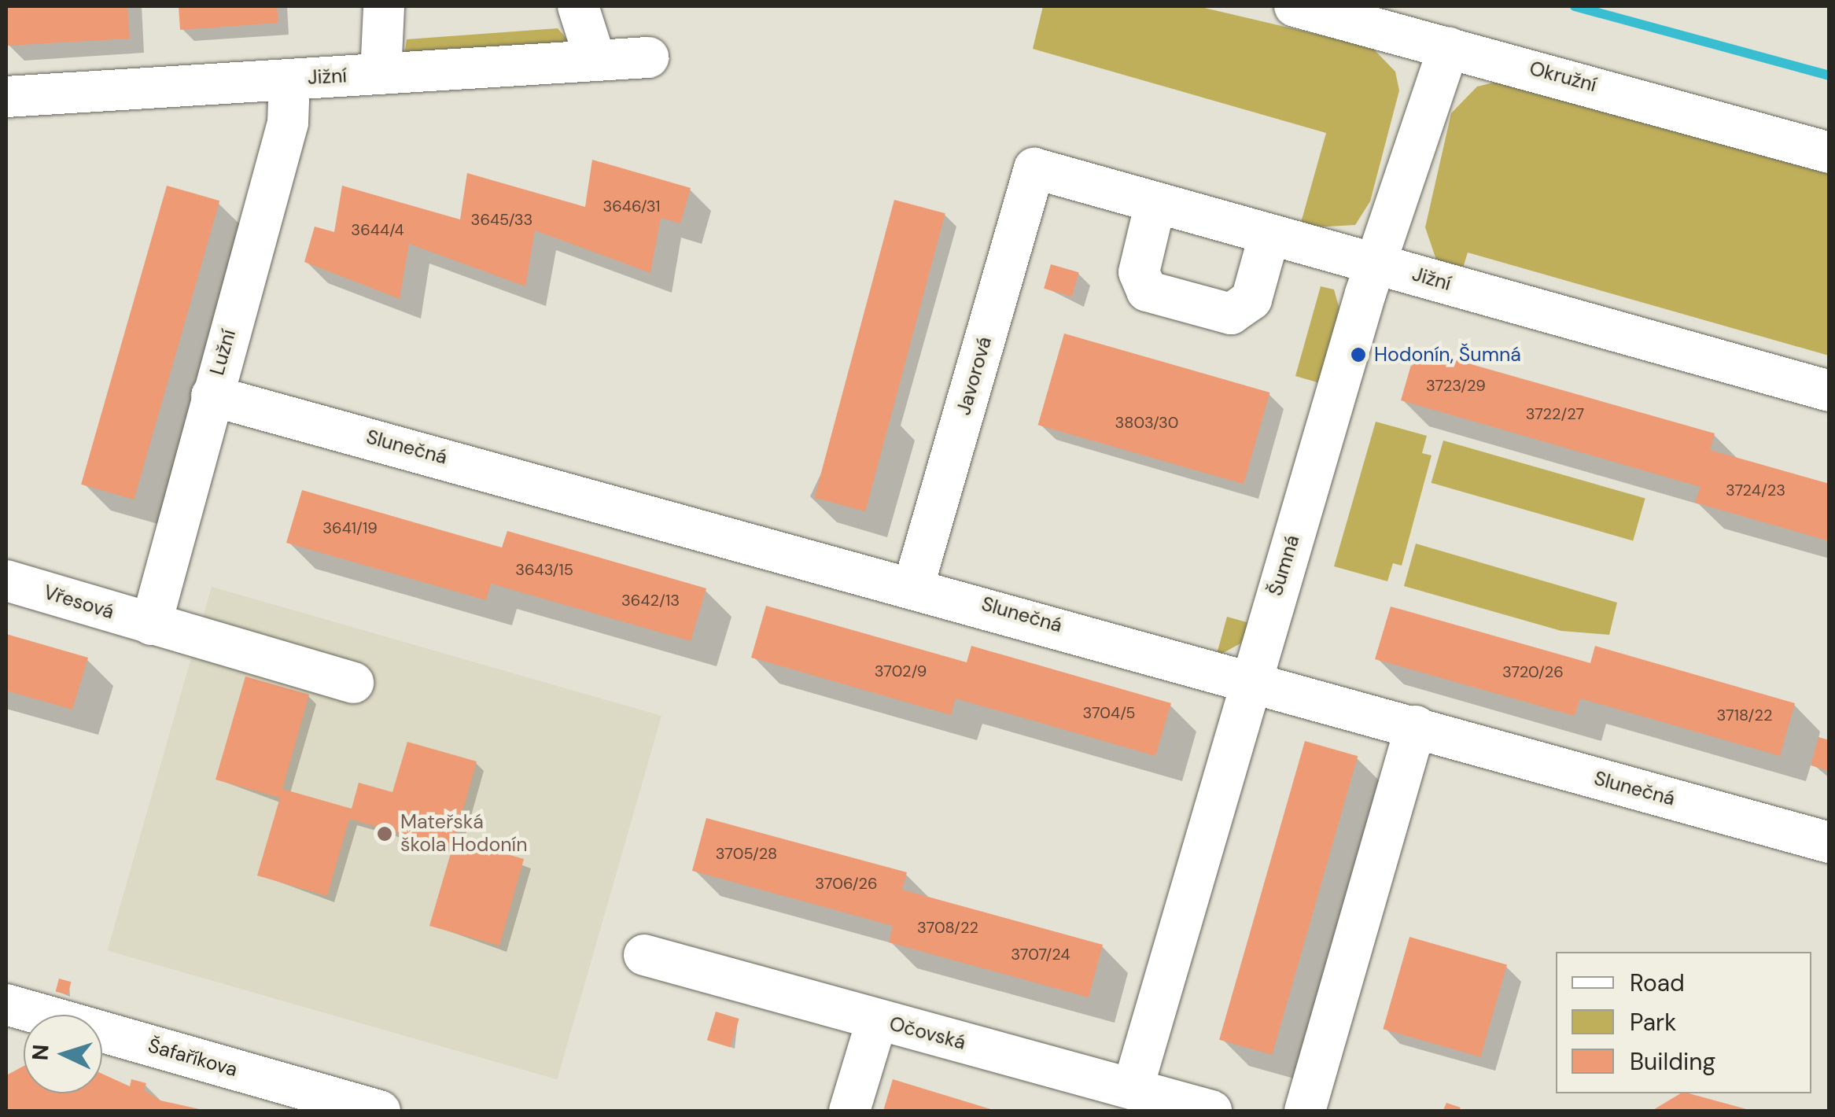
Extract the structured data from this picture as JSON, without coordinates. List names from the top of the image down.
{
  "streets": {
    "street": [
      "Jižní",
      "Okružní",
      "Lužní",
      "Javorová",
      "Slunečná",
      "Šumná",
      "Vřesová",
      "Očovská",
      "Šafaříkova"
    ]
  },
  "crossings": [
    ["Jižní", "Lužní"],
    ["Jižní", "Javorová"],
    ["Jižní", "Šumná"],
    ["Okružní", "Šumná"],
    ["Lužní", "Slunečná"],
    ["Lužní", "Vřesová"],
    ["Javorová", "Slunečná"],
    ["Slunečná", "Šumná"],
    ["Šumná", "Očovská"]
  ],
  "places": ["Hodonín, Šumná", "Mateřská škola Hodonín"],
  "house_numbers": [
    "3646/31",
    "3645/33",
    "3644/4",
    "3723/29",
    "3722/27",
    "3803/30",
    "3724/23",
    "3641/19",
    "3643/15",
    "3642/13",
    "3702/9",
    "3720/26",
    "3704/5",
    "3718/22",
    "3705/28",
    "3706/26",
    "3708/22",
    "3707/24"
  ],
  "legend": ["Road", "Park", "Building"],
  "north": "left"
}
